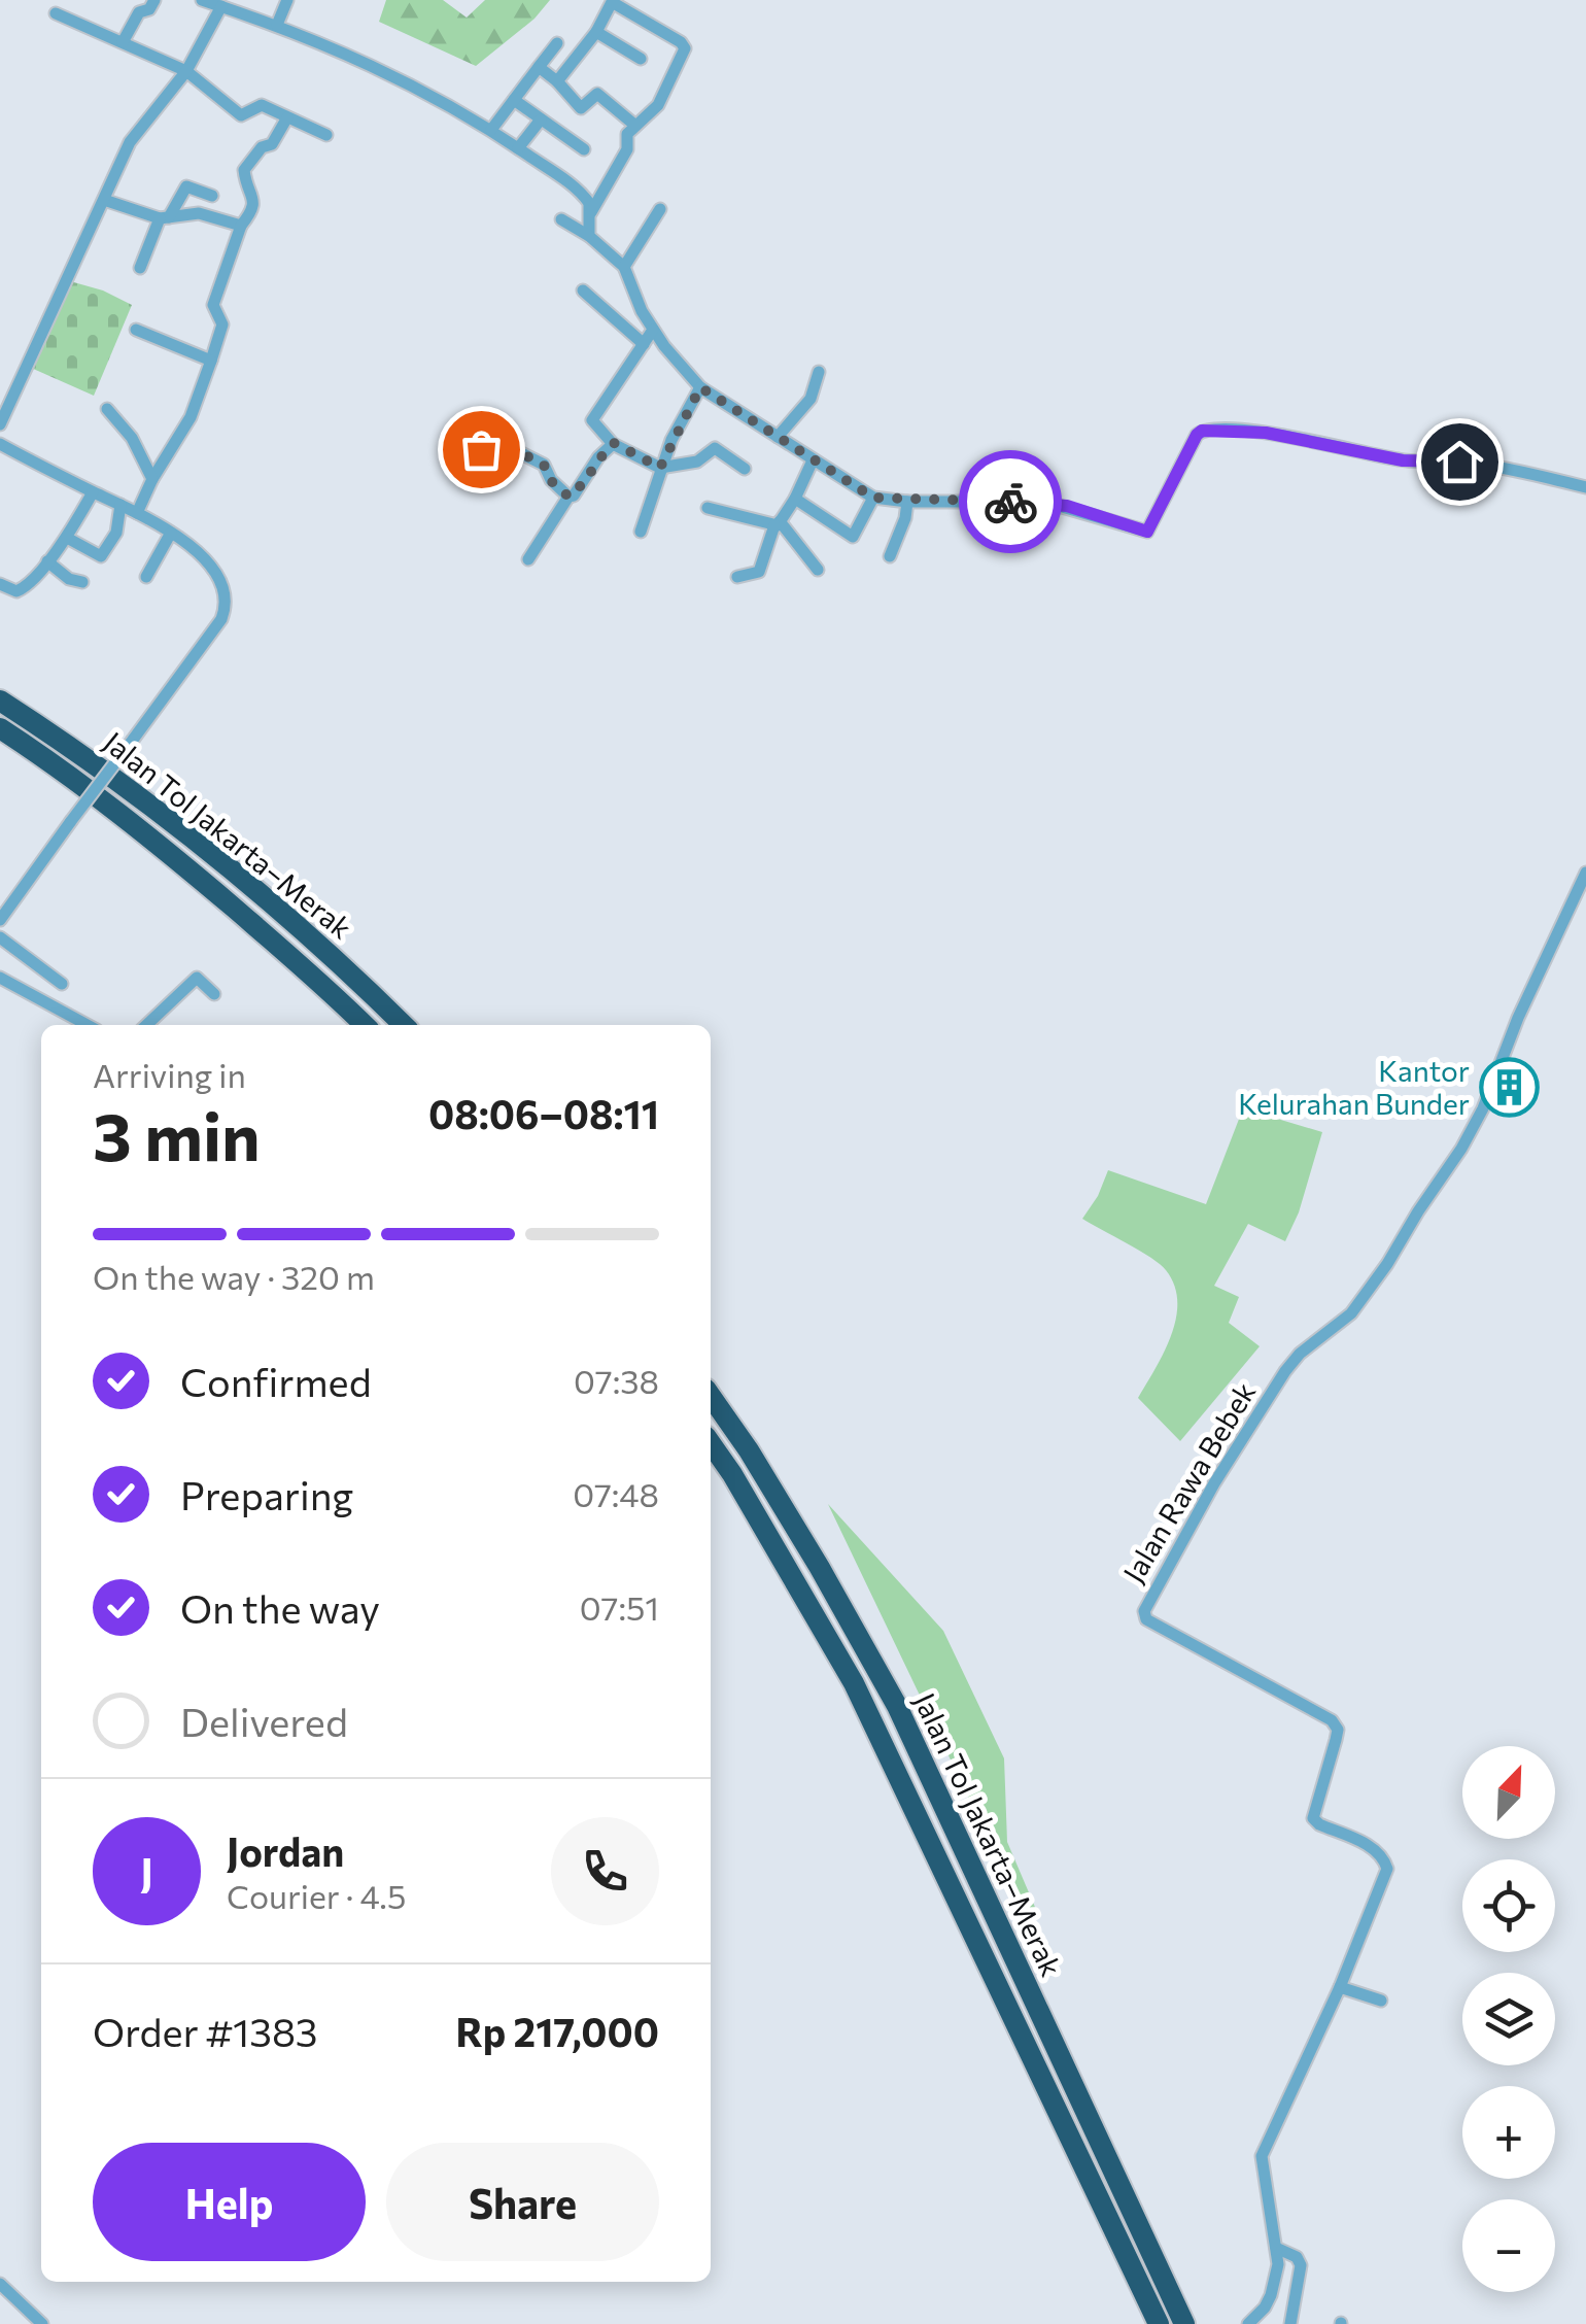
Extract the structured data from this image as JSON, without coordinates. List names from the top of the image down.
{
  "streets": {
    "highway": ["Jalan Tol Jakarta–Merak"],
    "street": ["Jalan Rawa Bebek"]
  },
  "places": {
    "building": ["Kantor Kelurahan Bunder"]
  },
  "north": "top right",
  "page": {
    "heading": ["3 min", "Arriving in", "08:06–08:11"],
    "panel": [
      "Jordan",
      "Courier · 4.5",
      "Order #1383",
      "Rp 217,000"
    ],
    "bar": "On the way · 320 m",
    "list": [
      ["Confirmed", "07:38"],
      ["Preparing", "07:48"],
      ["On the way", "07:51"],
      "Delivered"
    ],
    "map_buttons": ["+", "−"],
    "round": "J",
    "buttons": ["Help", "Share"]
  }
}
